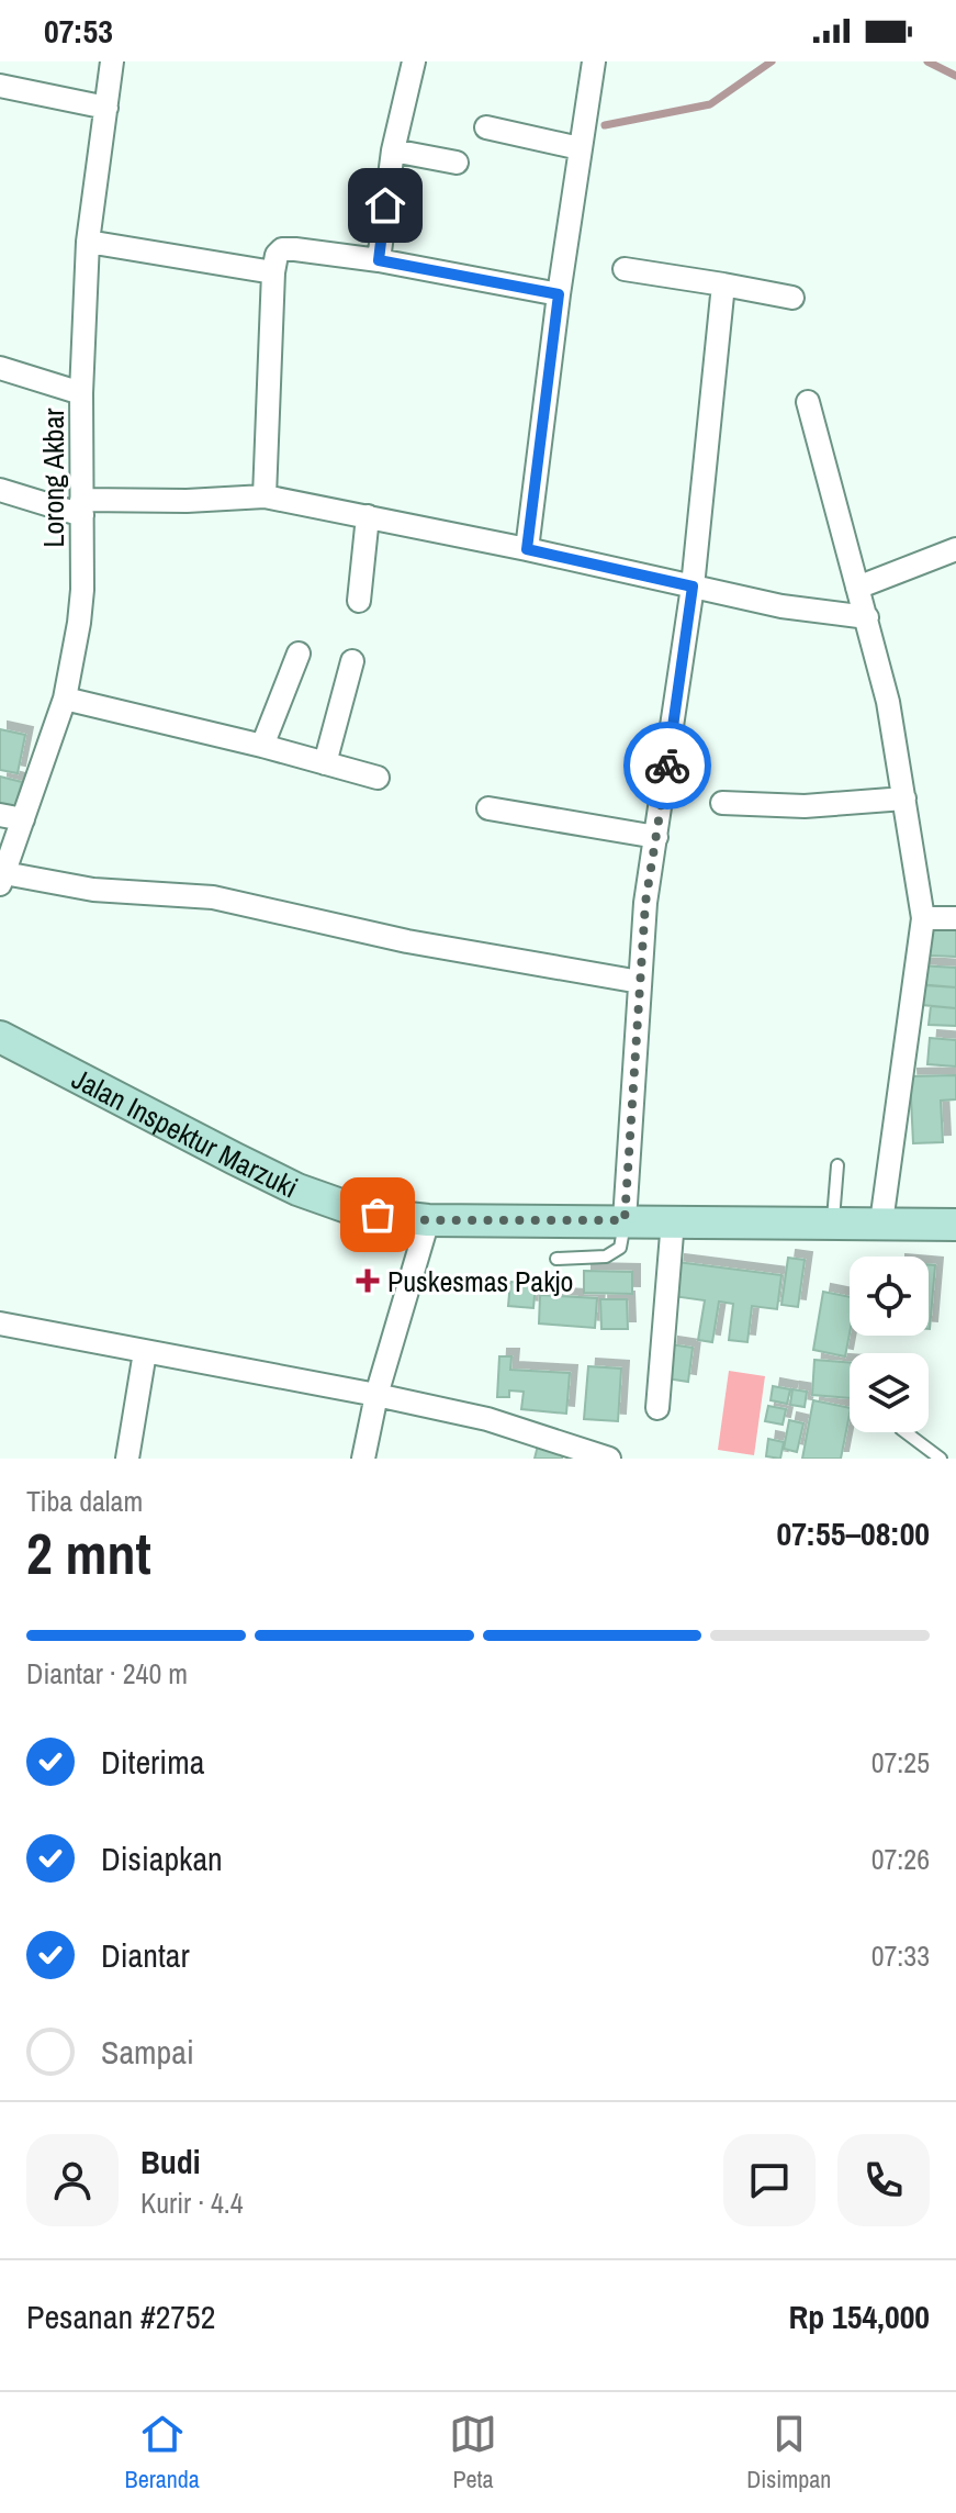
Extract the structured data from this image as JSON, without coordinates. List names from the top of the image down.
{
  "streets": {
    "street": ["Lorong Akbar", "Jalan Inspektur Marzuki"]
  },
  "places": {
    "health": ["Puskesmas Pakjo"]
  },
  "page": {
    "status": "07:53",
    "heading": ["2 mnt", "Tiba dalam", "07:55–08:00"],
    "panel": [
      "Budi",
      "Kurir · 4.4",
      "Pesanan #2752",
      "Rp 154,000"
    ],
    "bar": "Diantar · 240 m",
    "list": [
      ["Diterima", "07:25"],
      ["Disiapkan", "07:26"],
      ["Diantar", "07:33"],
      "Sampai"
    ],
    "tabs": ["Beranda", "Peta", "Disimpan"]
  }
}
